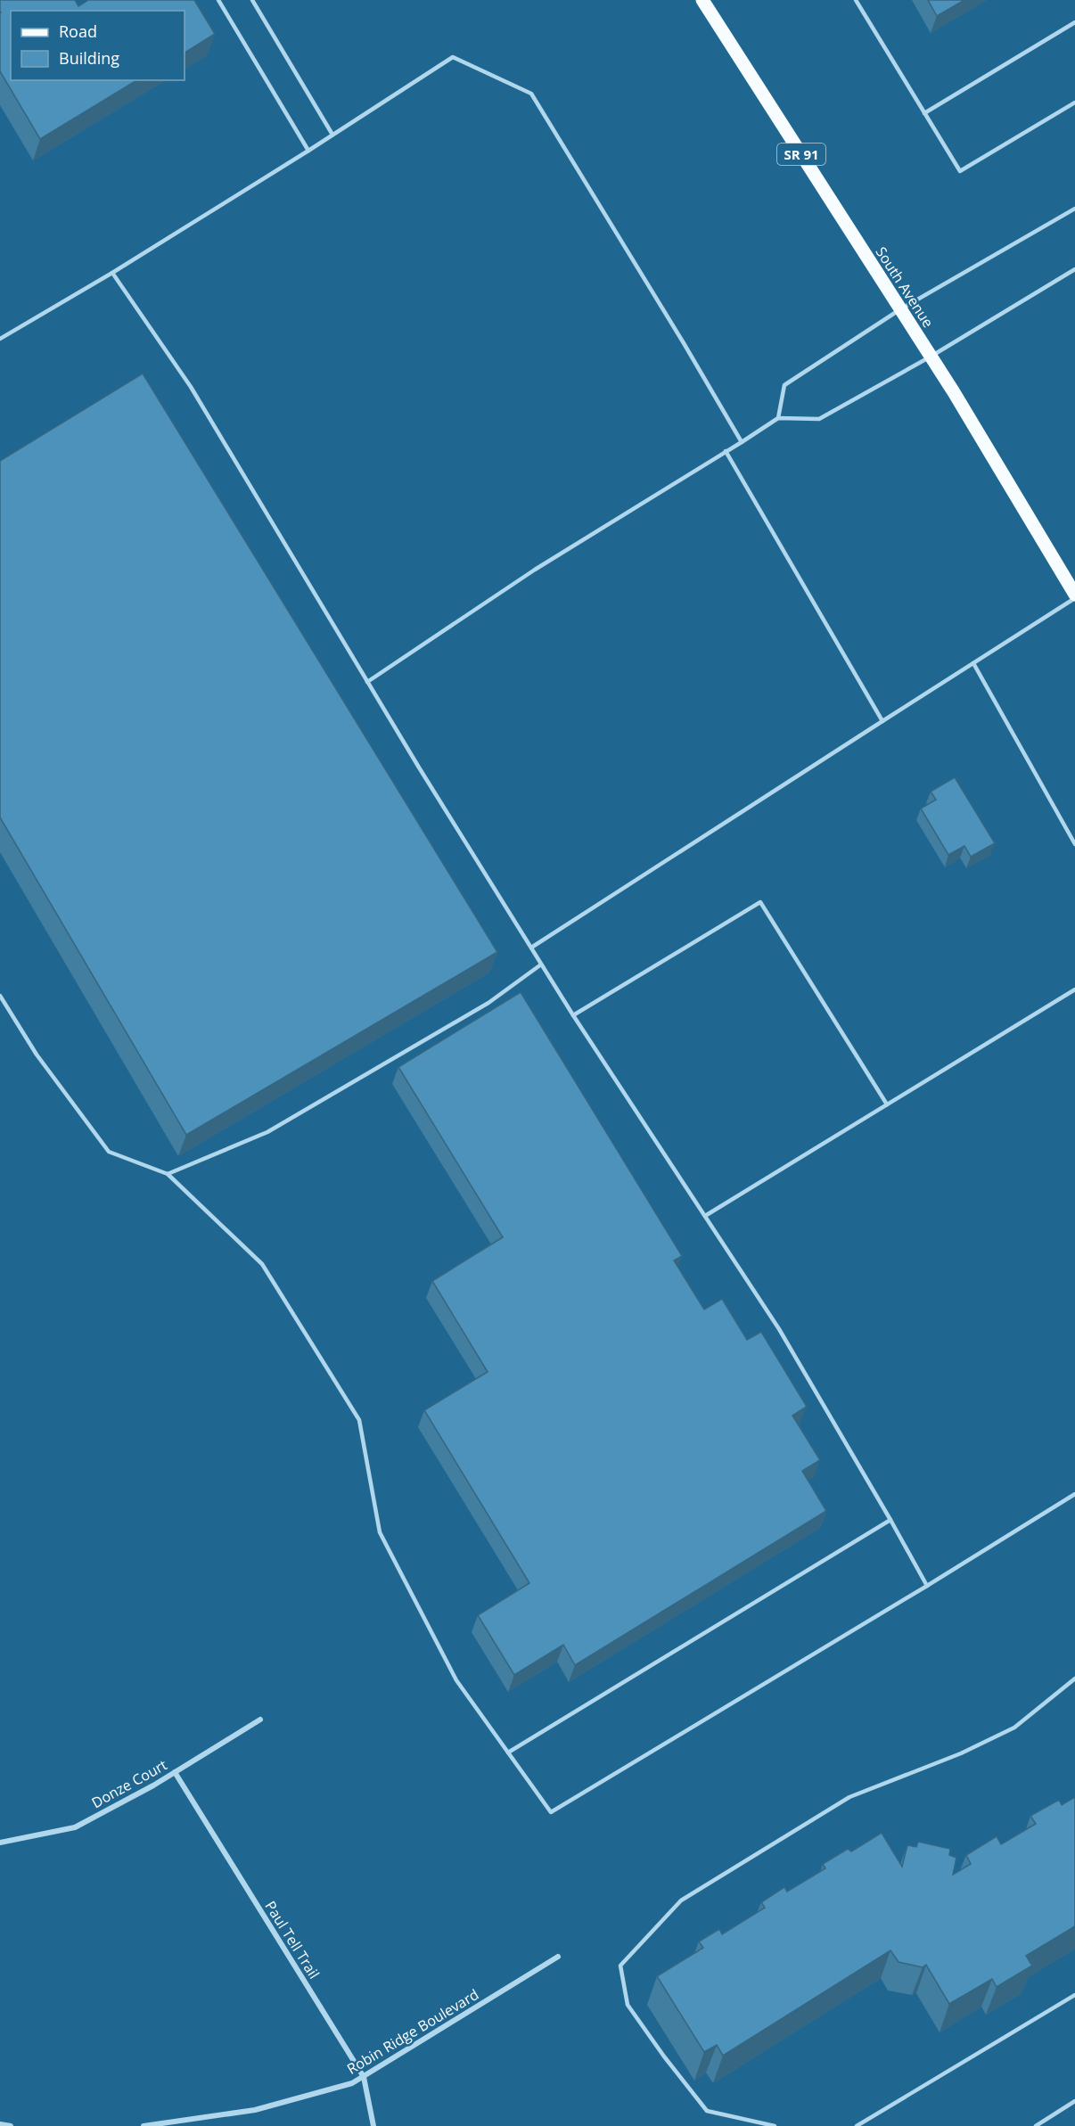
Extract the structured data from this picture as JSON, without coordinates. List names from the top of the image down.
{
  "streets": {
    "main road": ["SR 91", "South Avenue"],
    "street": ["Donze Court", "Paul Tell Trail", "Robin Ridge Boulevard"]
  },
  "crossings": [
    ["Donze Court", "Paul Tell Trail"],
    ["Paul Tell Trail", "Robin Ridge Boulevard"]
  ],
  "legend": ["Road", "Building"]
}
